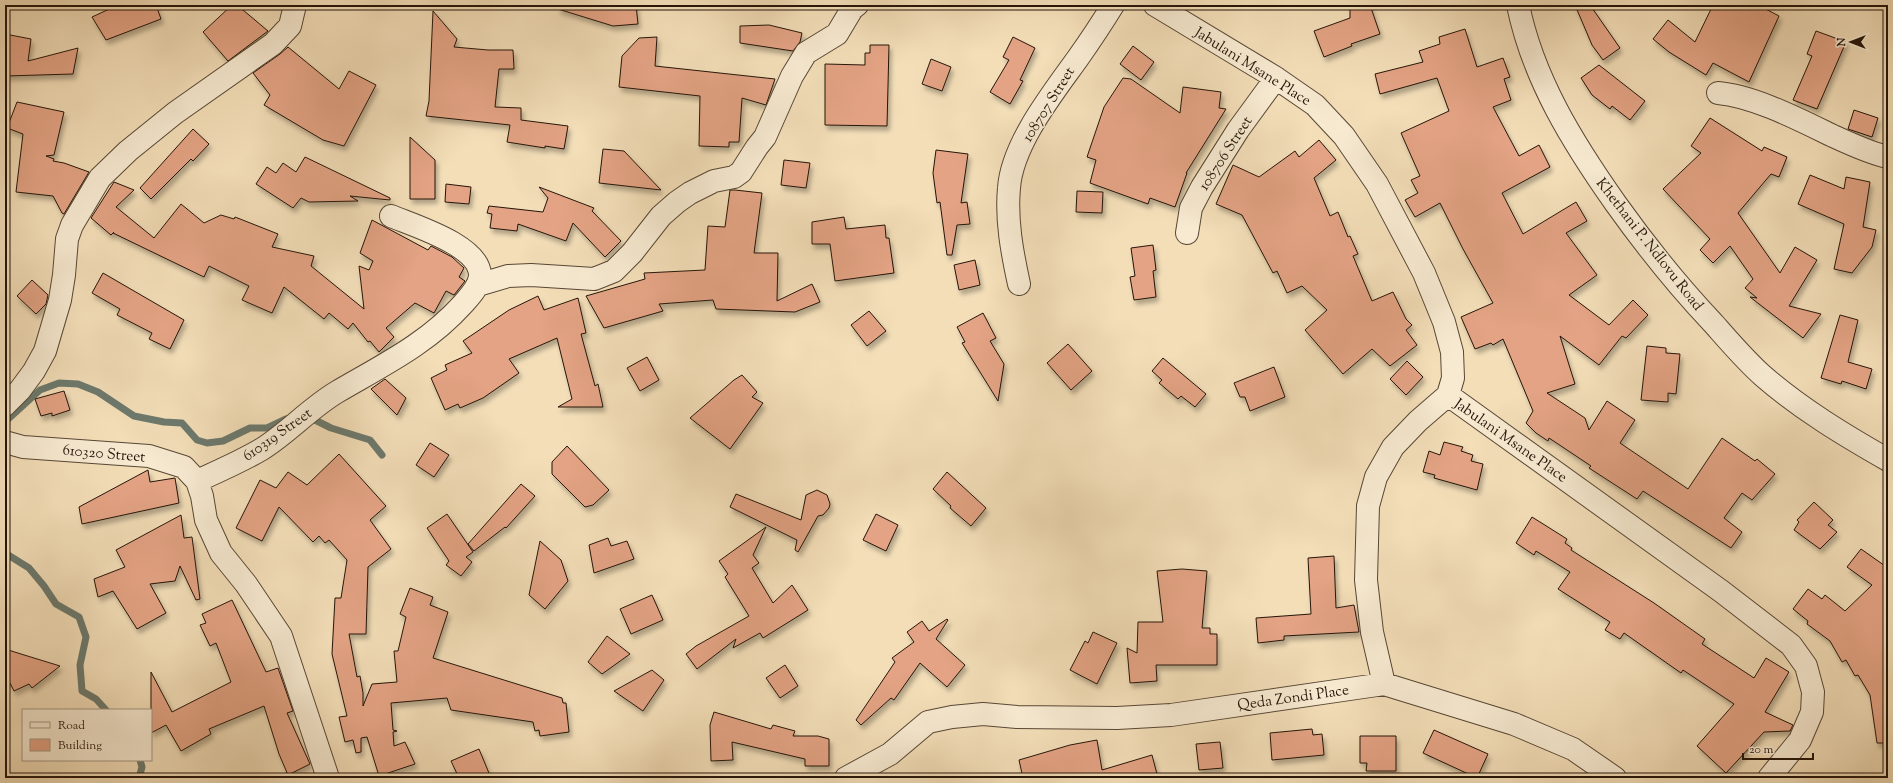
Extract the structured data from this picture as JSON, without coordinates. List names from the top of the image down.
{
  "streets": {
    "street": [
      "Jabulani Msane Place",
      "108707 Street",
      "108706 Street",
      "Khethani P. Ndlovu Road",
      "610319 Street",
      "610320 Street",
      "Qeda Zondi Place"
    ]
  },
  "crossings": [
    ["Jabulani Msane Place", "108706 Street"],
    ["610319 Street", "610320 Street"]
  ],
  "legend": ["Road", "Building"],
  "scale_bar": "20 m",
  "north": "left"
}
